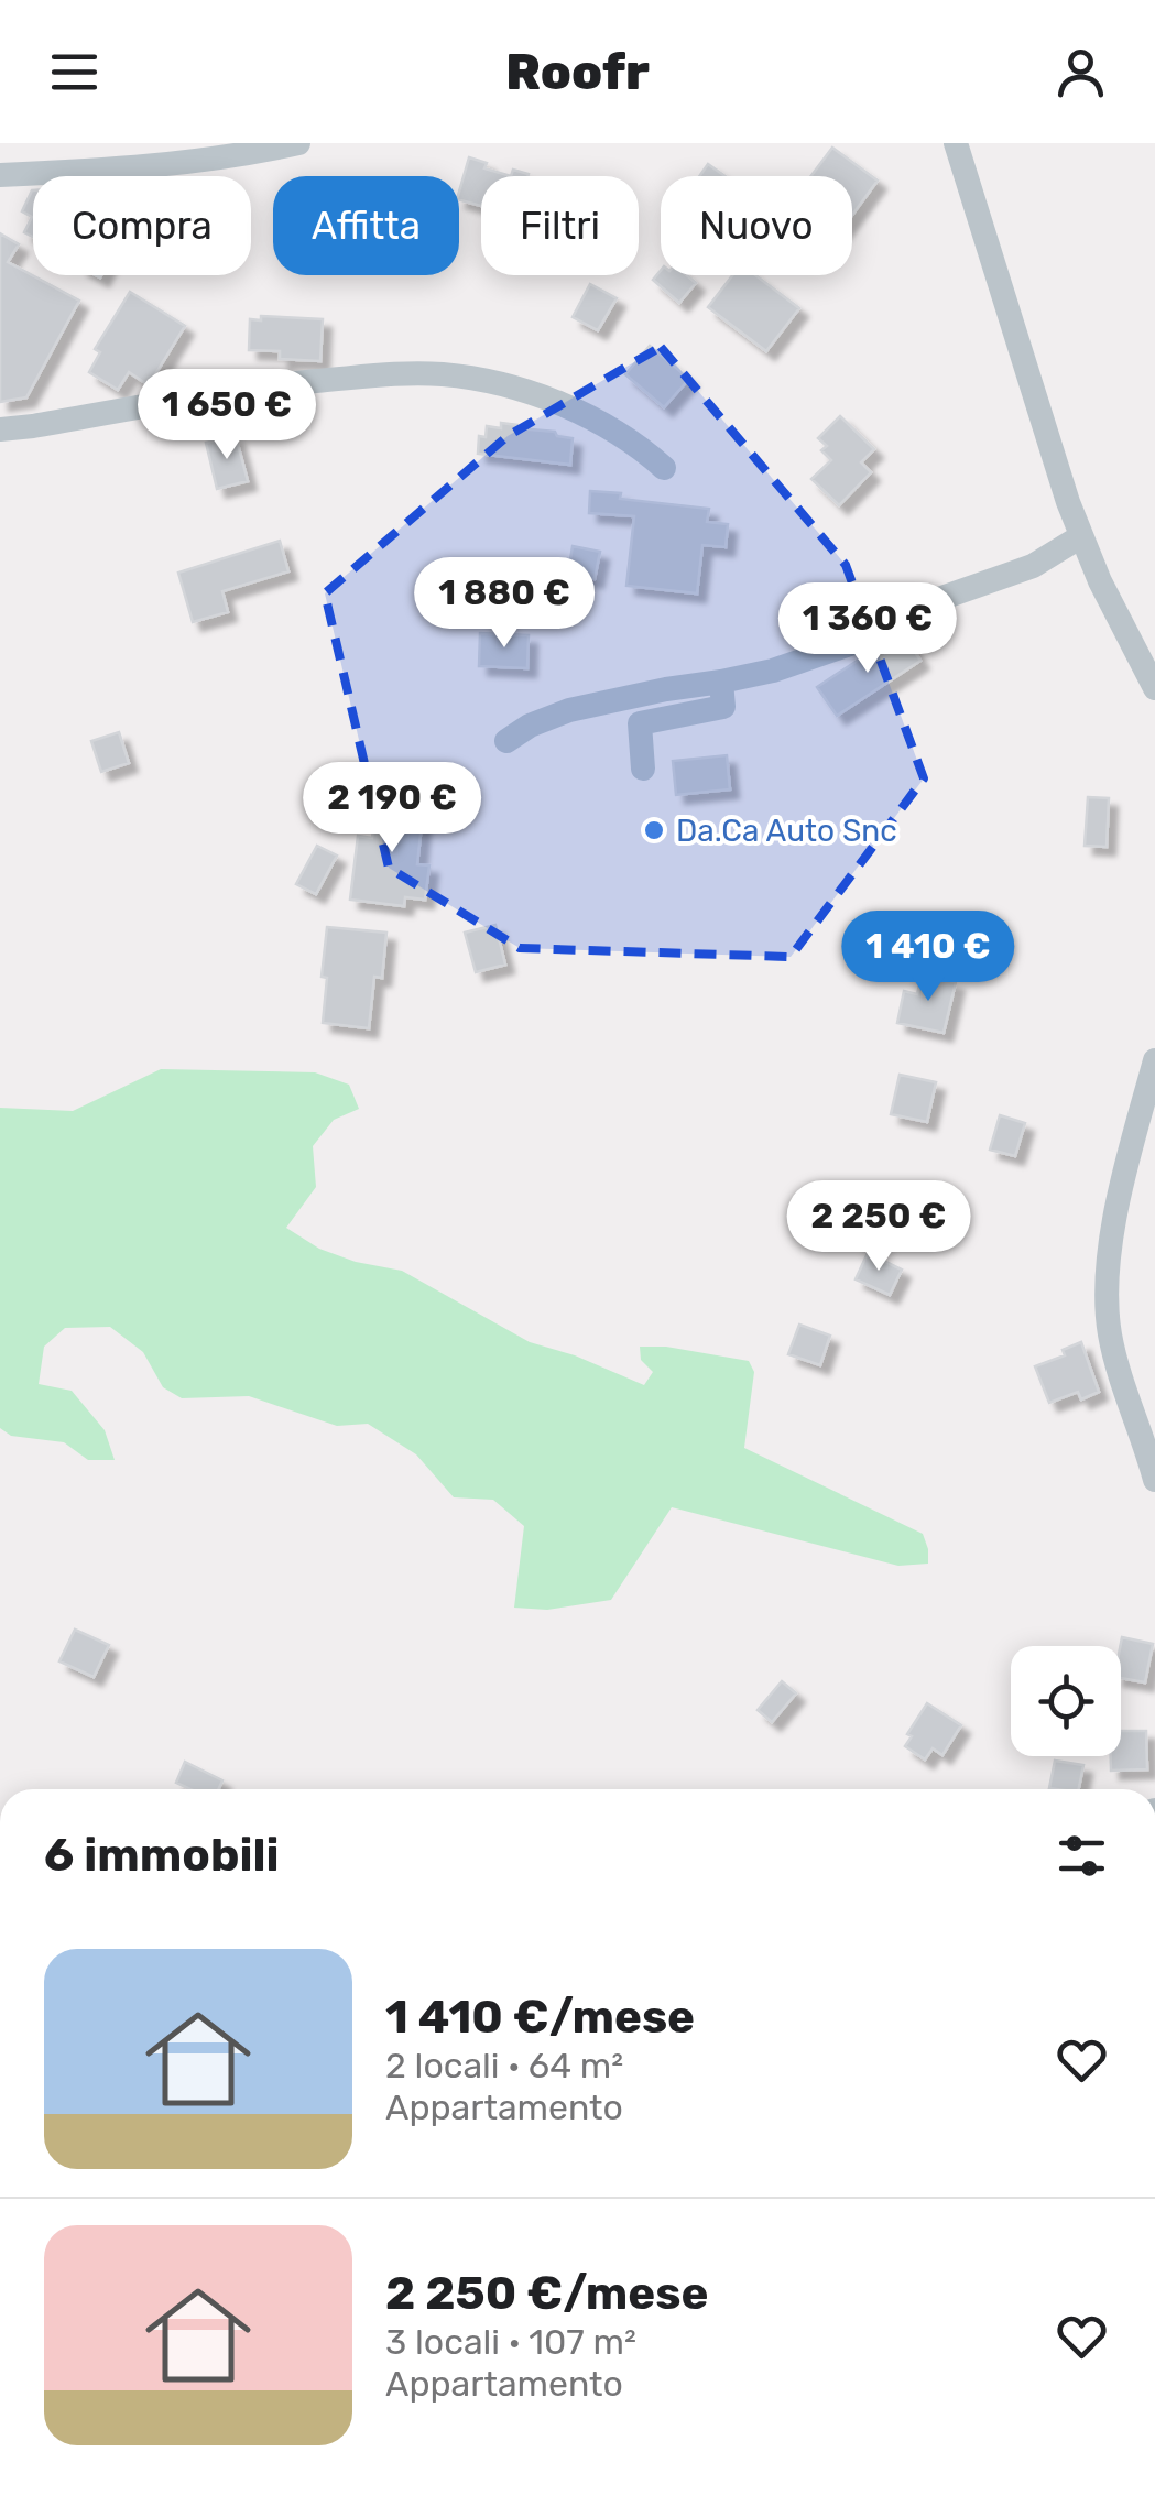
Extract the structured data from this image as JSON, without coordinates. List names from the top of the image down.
{
  "places": ["Da.Ca Auto Snc"],
  "page": {
    "header": "Roofr",
    "chip": [
      "Compra",
      "Affitta",
      "Filtri",
      "Nuovo"
    ],
    "price": [
      "1 650 €",
      "1 880 €",
      "1 360 €",
      "2 190 €",
      "1 410 €",
      "2 250 €"
    ],
    "heading": "6 immobili",
    "list": [
      {
        "name": "1 410 €/mese",
        "note": "2 locali · 64 m² · Appartamento"
      },
      {
        "name": "2 250 €/mese",
        "note": "3 locali · 107 m² · Appartamento"
      }
    ]
  }
}
